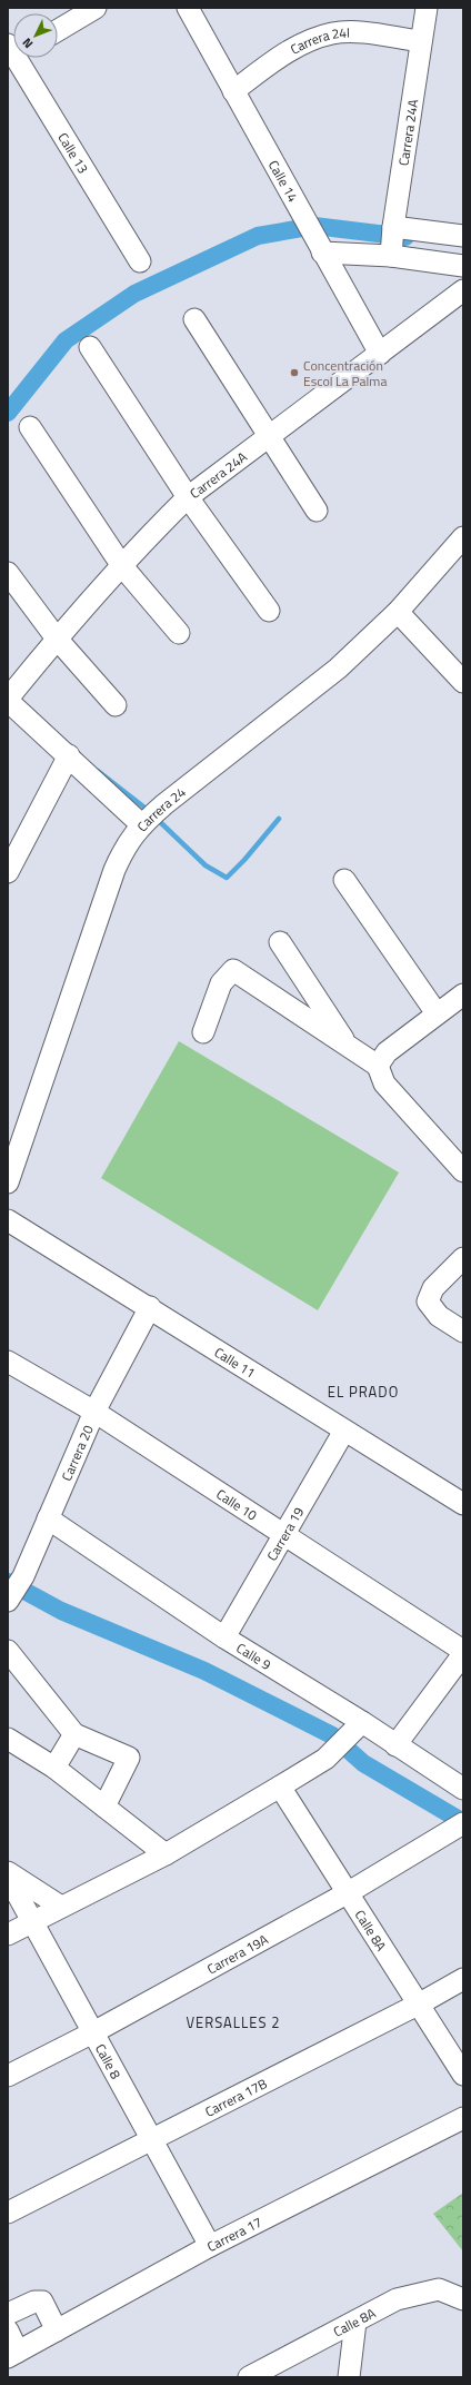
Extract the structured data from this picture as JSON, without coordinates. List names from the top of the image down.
{
  "streets": {
    "street": [
      "Carrera 24I",
      "Carrera 24A",
      "Calle 13",
      "Calle 14",
      "Carrera 24",
      "Calle 11",
      "Carrera 20",
      "Calle 10",
      "Carrera 19",
      "Calle 9",
      "Calle 8A",
      "Carrera 19A",
      "Calle 8",
      "Carrera 17B",
      "Carrera 17"
    ]
  },
  "crossings": [
    ["Carrera 24I", "Carrera 24A"],
    ["Carrera 24I", "Calle 14"],
    ["Carrera 24A", "Calle 14"],
    ["Calle 11", "Carrera 20"],
    ["Calle 11", "Carrera 19"],
    ["Carrera 20", "Calle 10"],
    ["Carrera 20", "Calle 9"],
    ["Calle 10", "Carrera 19"],
    ["Carrera 19", "Calle 9"],
    ["Calle 8A", "Carrera 19A"],
    ["Calle 8A", "Carrera 17B"],
    ["Carrera 19A", "Calle 8"],
    ["Calle 8", "Carrera 17B"],
    ["Calle 8", "Carrera 17"]
  ],
  "districts": ["EL PRADO", "VERSALLES 2"],
  "places": ["Concentración Escol La Palma"],
  "north": "bottom left"
}
